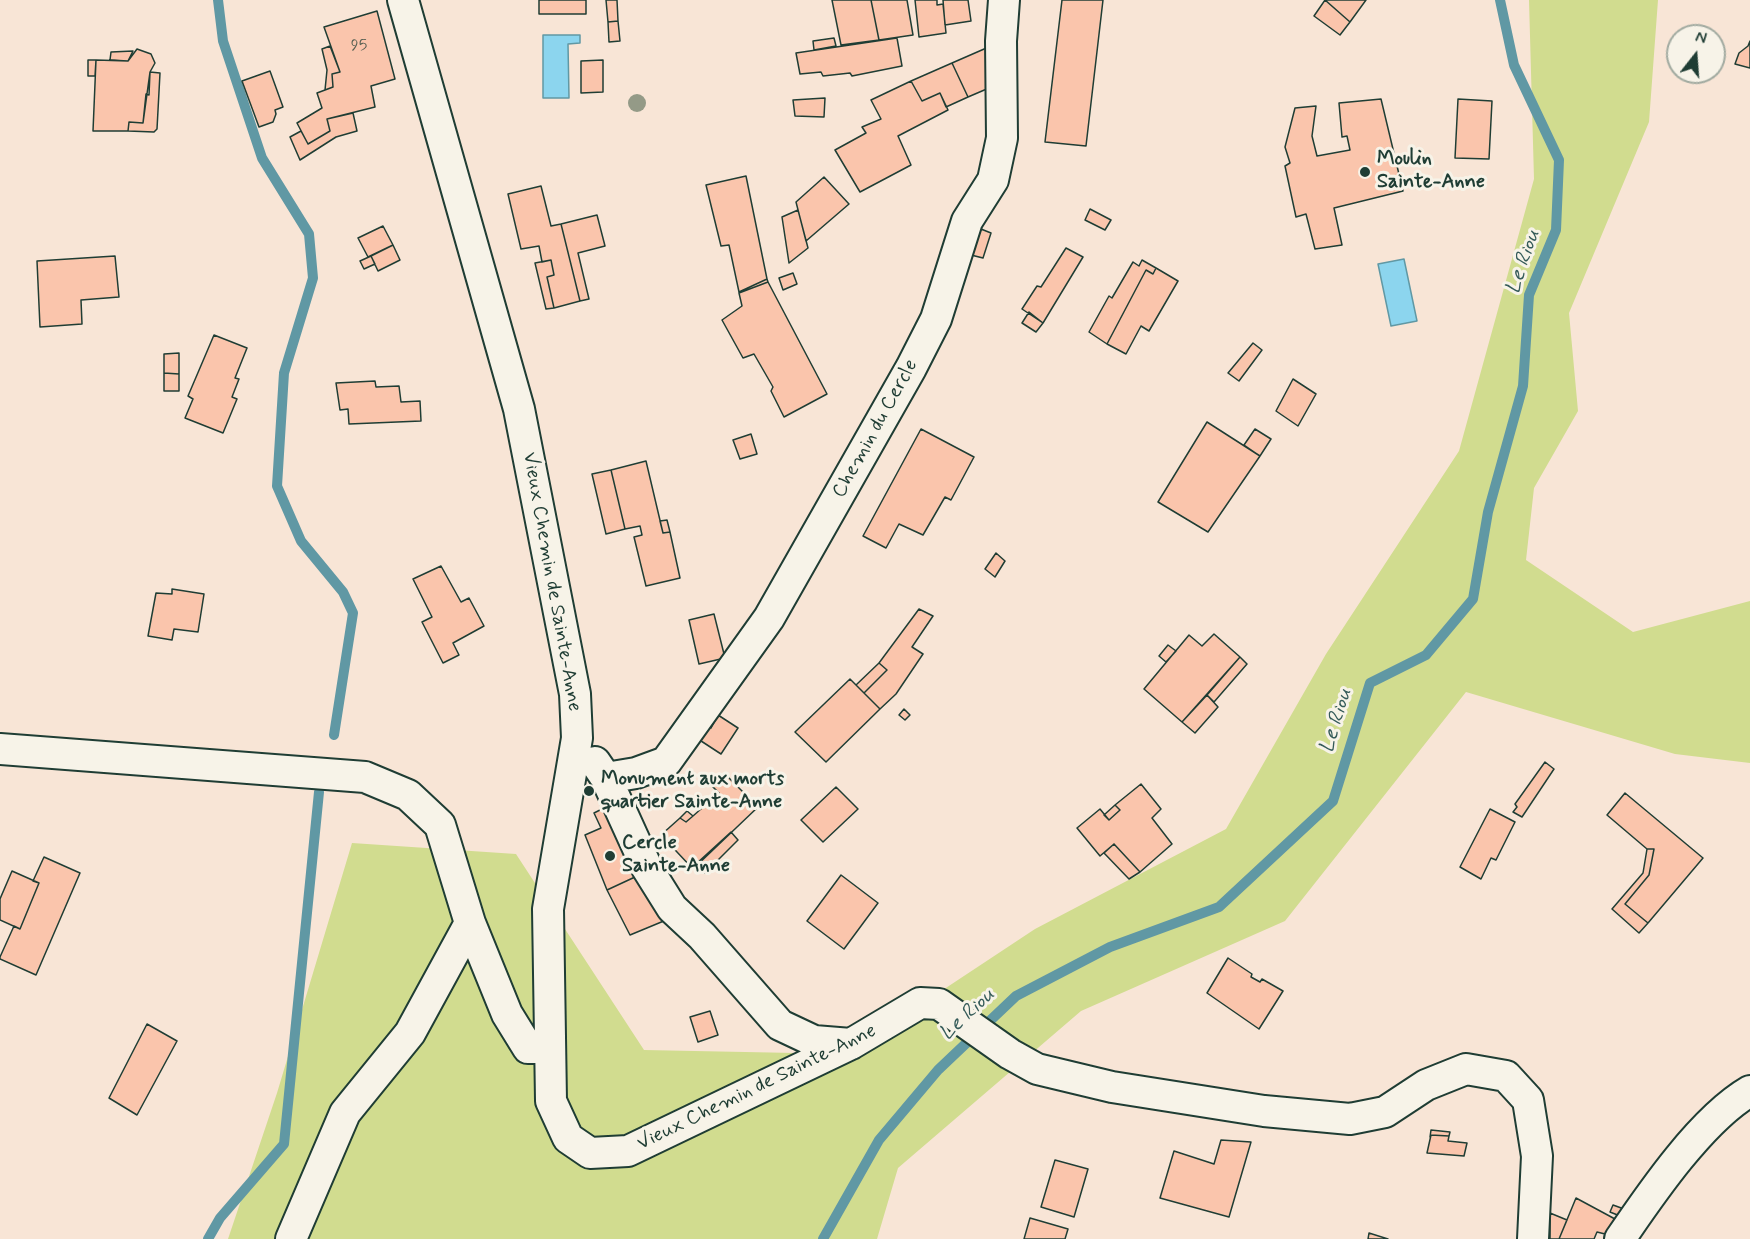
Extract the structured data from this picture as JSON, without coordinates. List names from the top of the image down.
{
  "streets": {
    "street": ["Chemin du Cercle", "Vieux Chemin de Sainte-Anne"]
  },
  "water": ["Le Riou"],
  "places": ["Moulin Sainte-Anne", "Monument aux morts quartier Sainte-Anne", "Cercle Sainte-Anne"],
  "house_numbers": ["95"],
  "north": "top"
}
